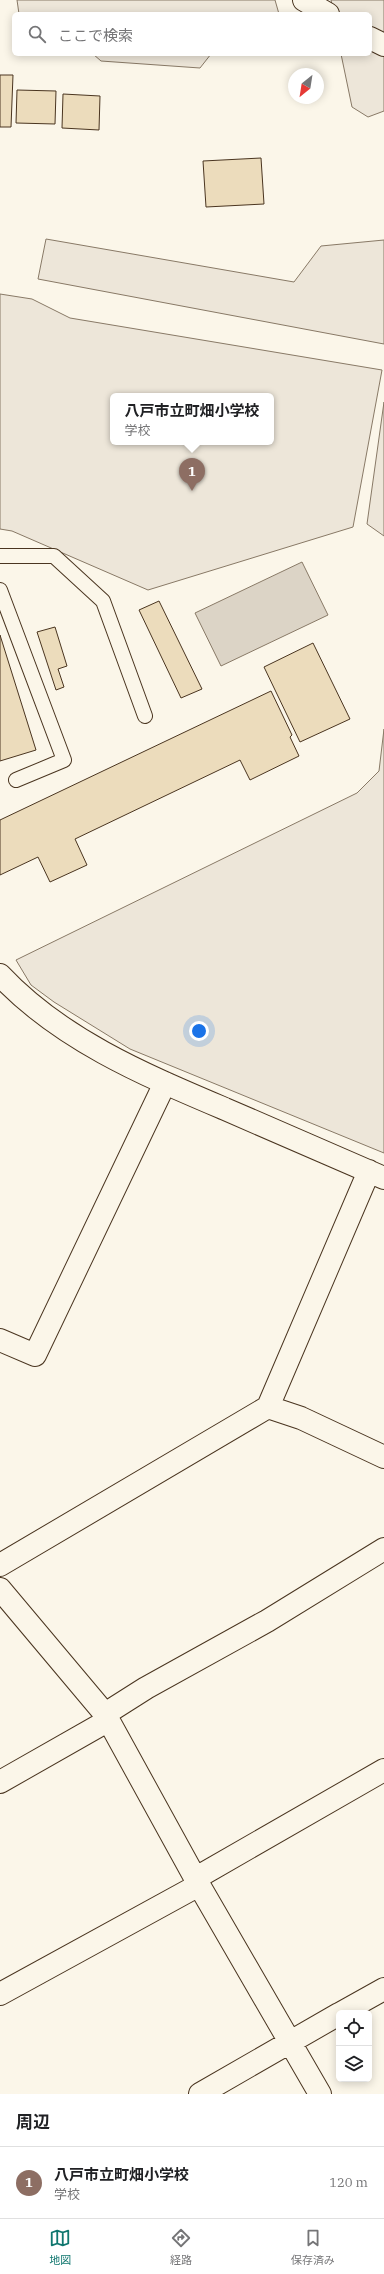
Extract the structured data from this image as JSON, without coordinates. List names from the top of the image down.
{
  "north": "bottom left",
  "page": {
    "search": "ここで検索",
    "popup": ["八戸市立町畑小学校", "学校"],
    "pins": "1",
    "heading": "周辺",
    "list": [
      {
        "mark": "1",
        "name": "八戸市立町畑小学校",
        "note": "学校",
        "value": "120 m"
      }
    ],
    "nav": ["地図", "経路", "保存済み"]
  }
}
